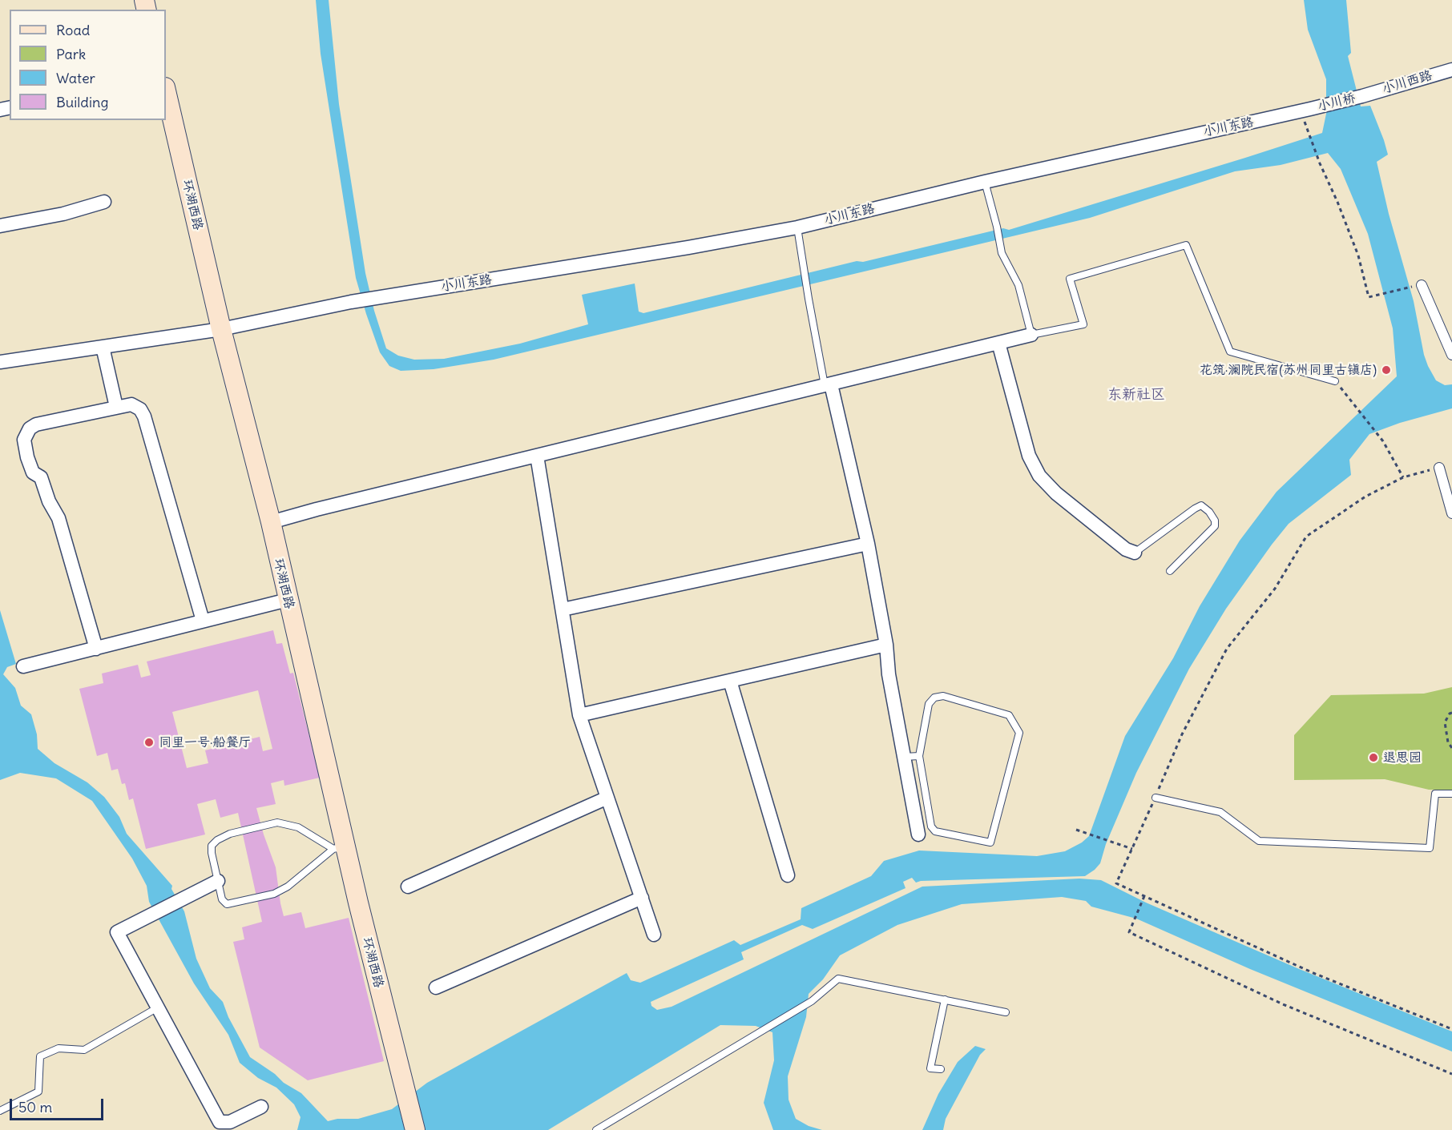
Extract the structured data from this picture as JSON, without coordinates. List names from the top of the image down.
{
  "streets": {
    "main road": ["环湖西路"],
    "street": ["小川西路", "小川桥", "小川东路"]
  },
  "crossings": [
    ["小川西路", "小川桥"],
    ["小川桥", "小川东路"],
    ["小川东路", "环湖西路"]
  ],
  "districts": ["东新社区"],
  "places": ["花筑·澜院民宿(苏州同里古镇店)", "同里一号·船餐厅", "退思园"],
  "legend": [
    "Road",
    "Park",
    "Water",
    "Building"
  ],
  "scale_bar": "50 m"
}
